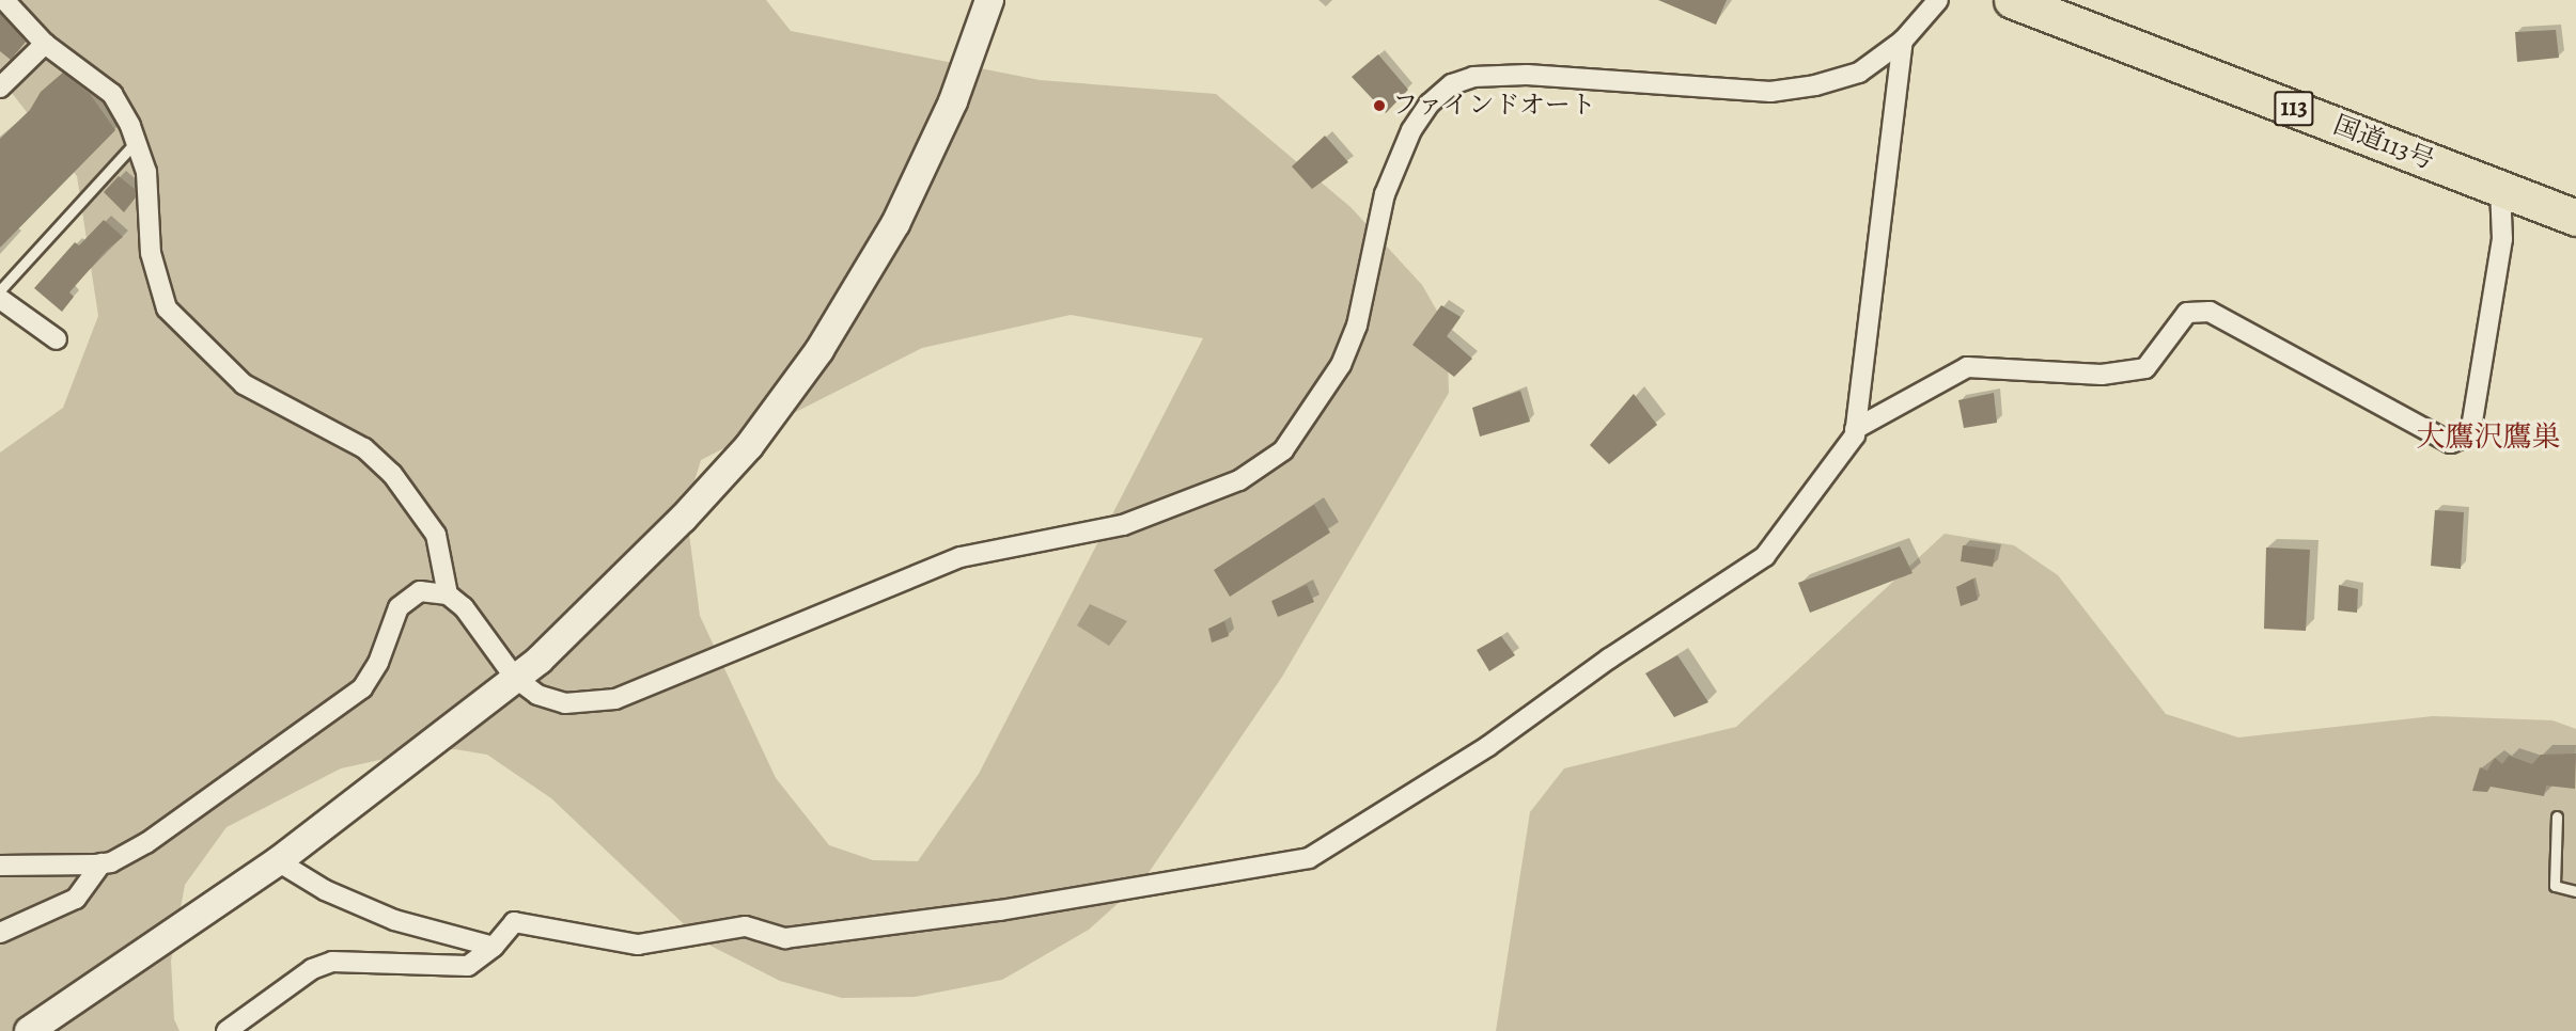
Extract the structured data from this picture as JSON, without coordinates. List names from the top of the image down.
{
  "streets": {
    "highway": ["113", "国道113号"]
  },
  "districts": ["大鷹沢鷹巣"],
  "places": ["ファインドオート"]
}
